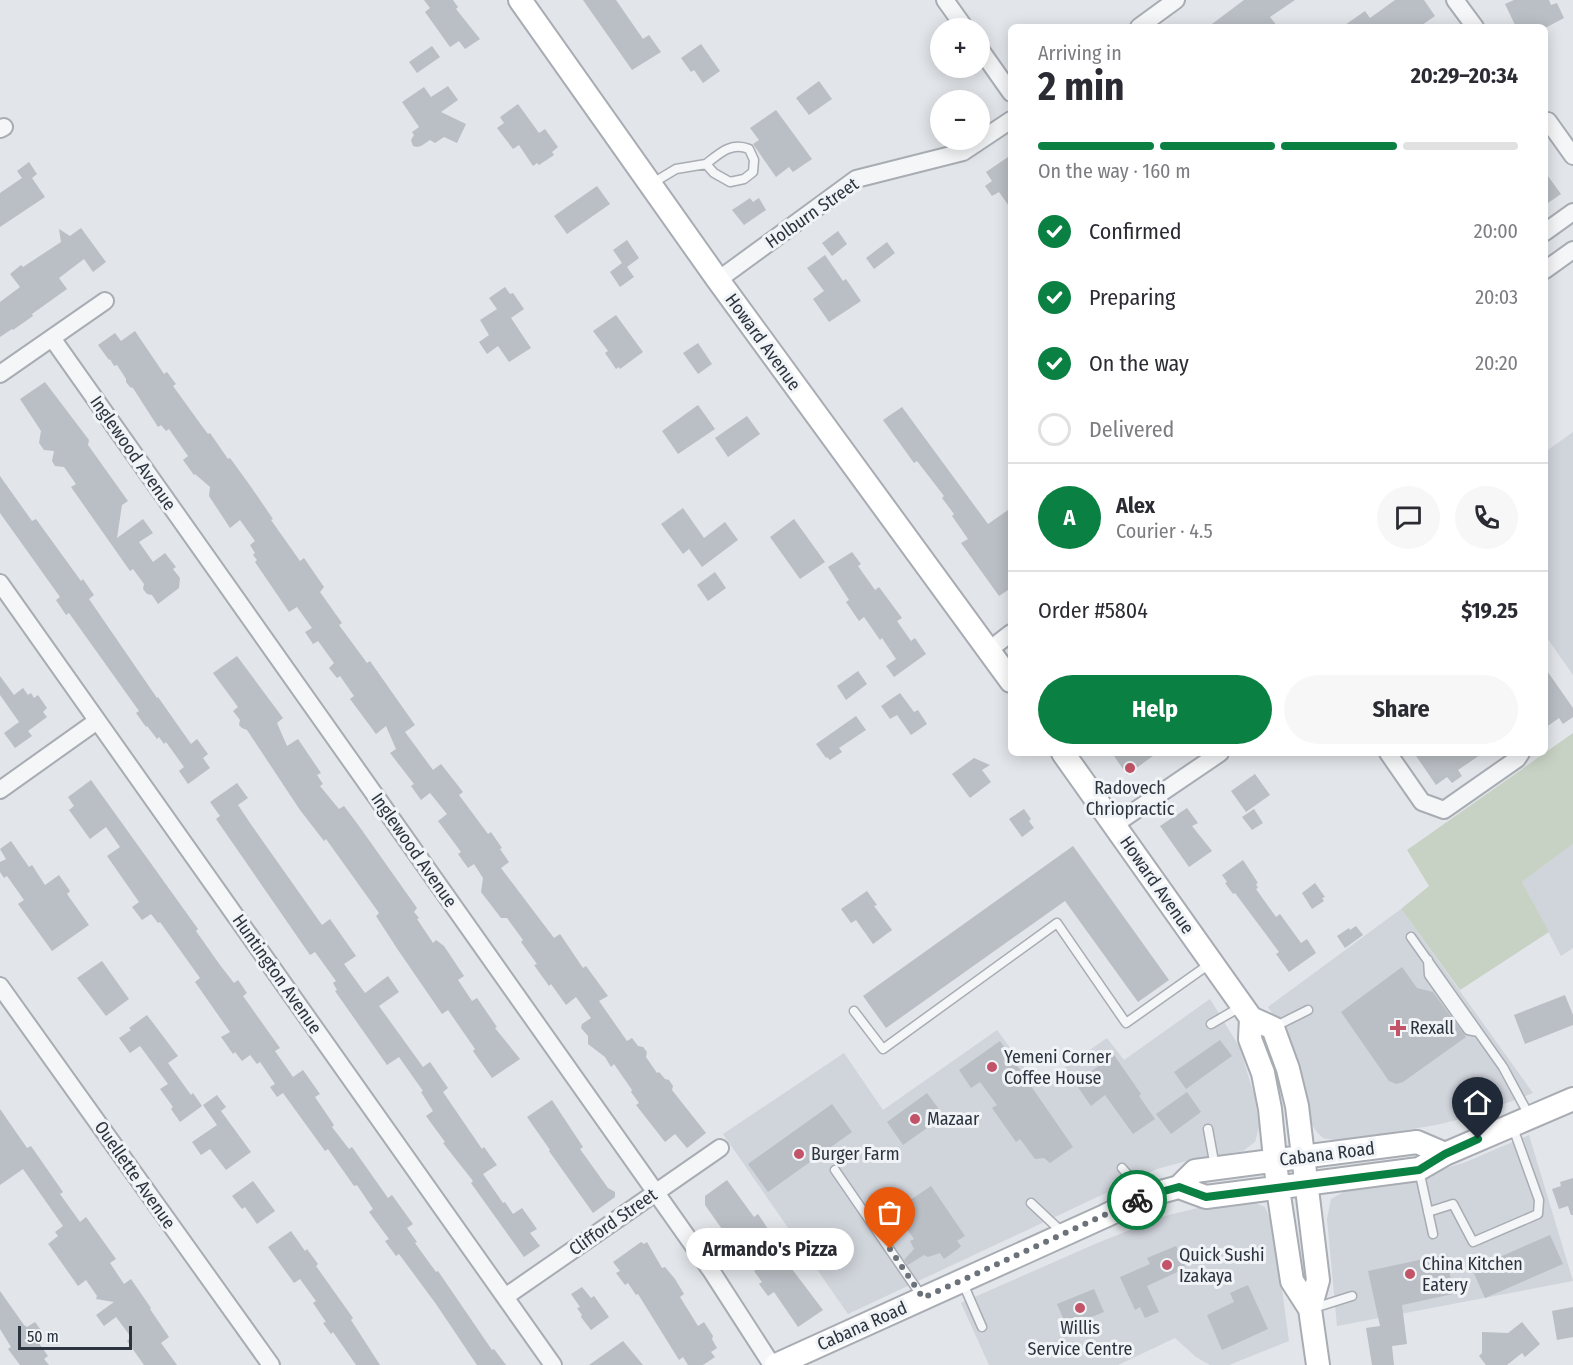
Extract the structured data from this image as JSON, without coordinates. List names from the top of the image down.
{
  "streets": {
    "street": [
      "Holburn Street",
      "Howard Avenue",
      "Inglewood Avenue",
      "Huntington Avenue",
      "Cabana Road",
      "Ouellette Avenue",
      "Clifford Street"
    ]
  },
  "crossings": [
    ["Holburn Street", "Howard Avenue"],
    ["Inglewood Avenue", "Cabana Road"],
    ["Inglewood Avenue", "Clifford Street"],
    ["Huntington Avenue", "Clifford Street"]
  ],
  "places": {
    "other": [
      "Radovech Chriopractic",
      "Yemeni Corner Coffee House",
      "Mazaar",
      "Burger Farm",
      "Armando's Pizza",
      "Quick Sushi Izakaya",
      "China Kitchen Eatery",
      "Willis Service Centre"
    ],
    "health": ["Rexall"]
  },
  "scale_bar": "50 m",
  "page": {
    "map_buttons": ["+", "−"],
    "heading": ["2 min", "Arriving in", "20:29–20:34"],
    "panel": [
      "Alex",
      "Courier · 4.5",
      "Order #5804",
      "$19.25"
    ],
    "bar": "On the way · 160 m",
    "list": [
      ["Confirmed", "20:00"],
      ["Preparing", "20:03"],
      ["On the way", "20:20"],
      "Delivered"
    ],
    "round": "A",
    "buttons": ["Help", "Share"],
    "bubble": "Armando's Pizza",
    "scale": "50 m"
  }
}
